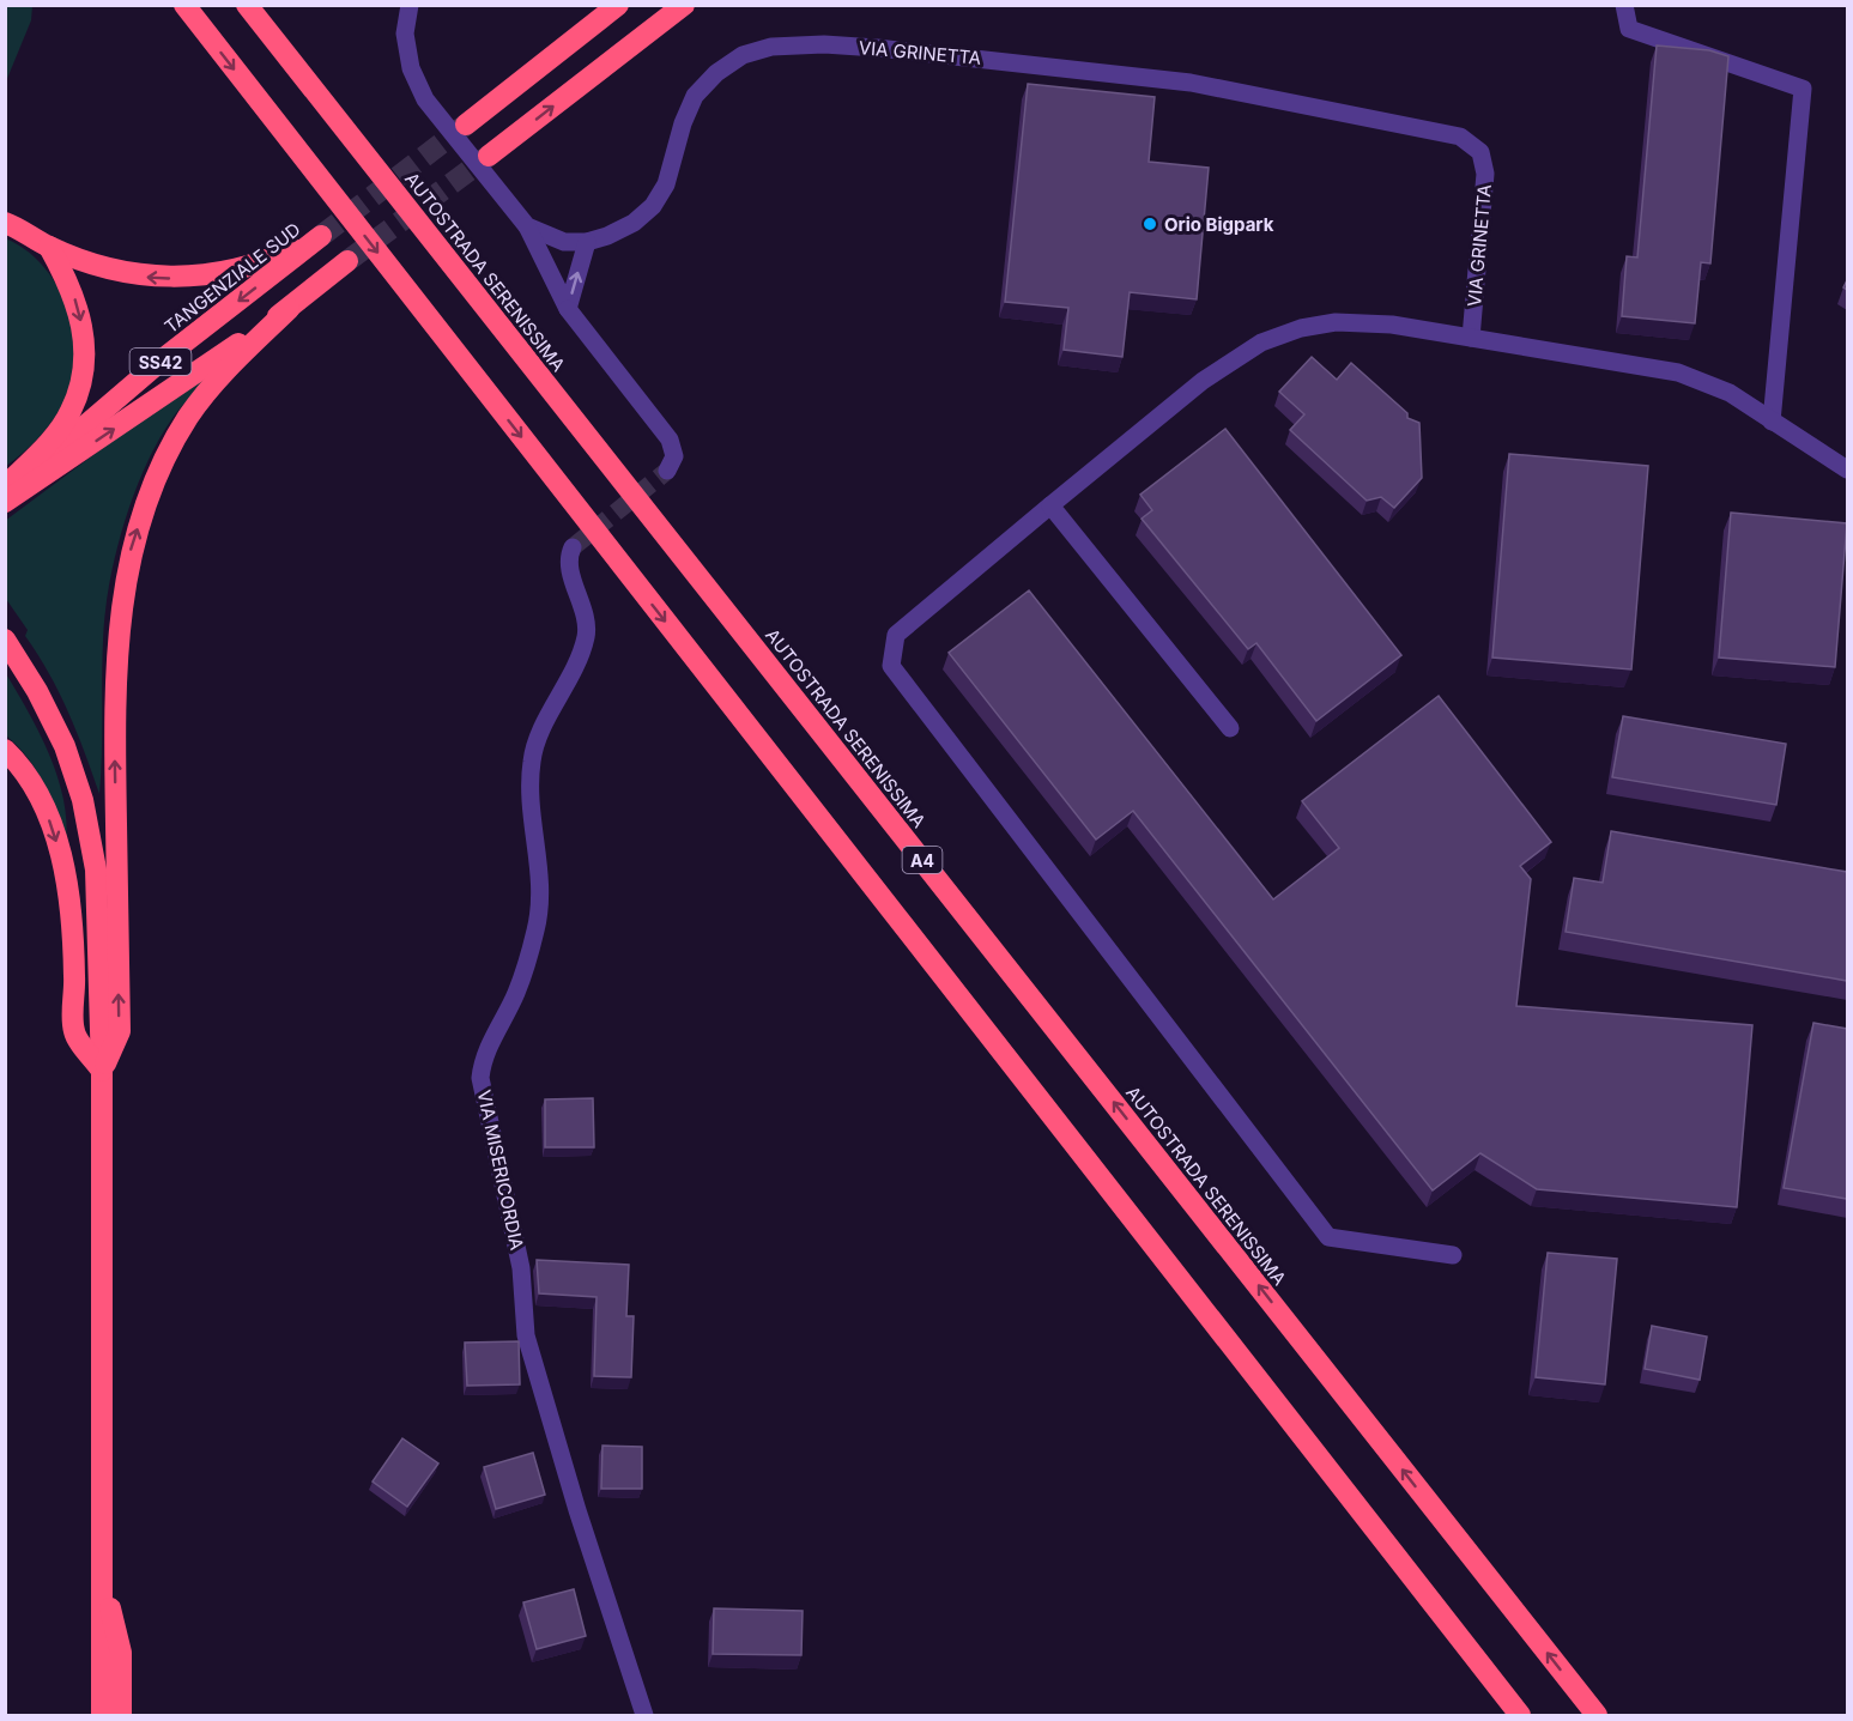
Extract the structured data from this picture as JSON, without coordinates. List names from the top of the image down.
{
  "streets": {
    "highway": [
      "AUTOSTRADA SERENISSIMA",
      "TANGENZIALE SUD",
      "SS42",
      "A4"
    ],
    "street": ["VIA GRINETTA", "VIA MISERICORDIA"]
  },
  "places": ["Orio Bigpark"]
}
